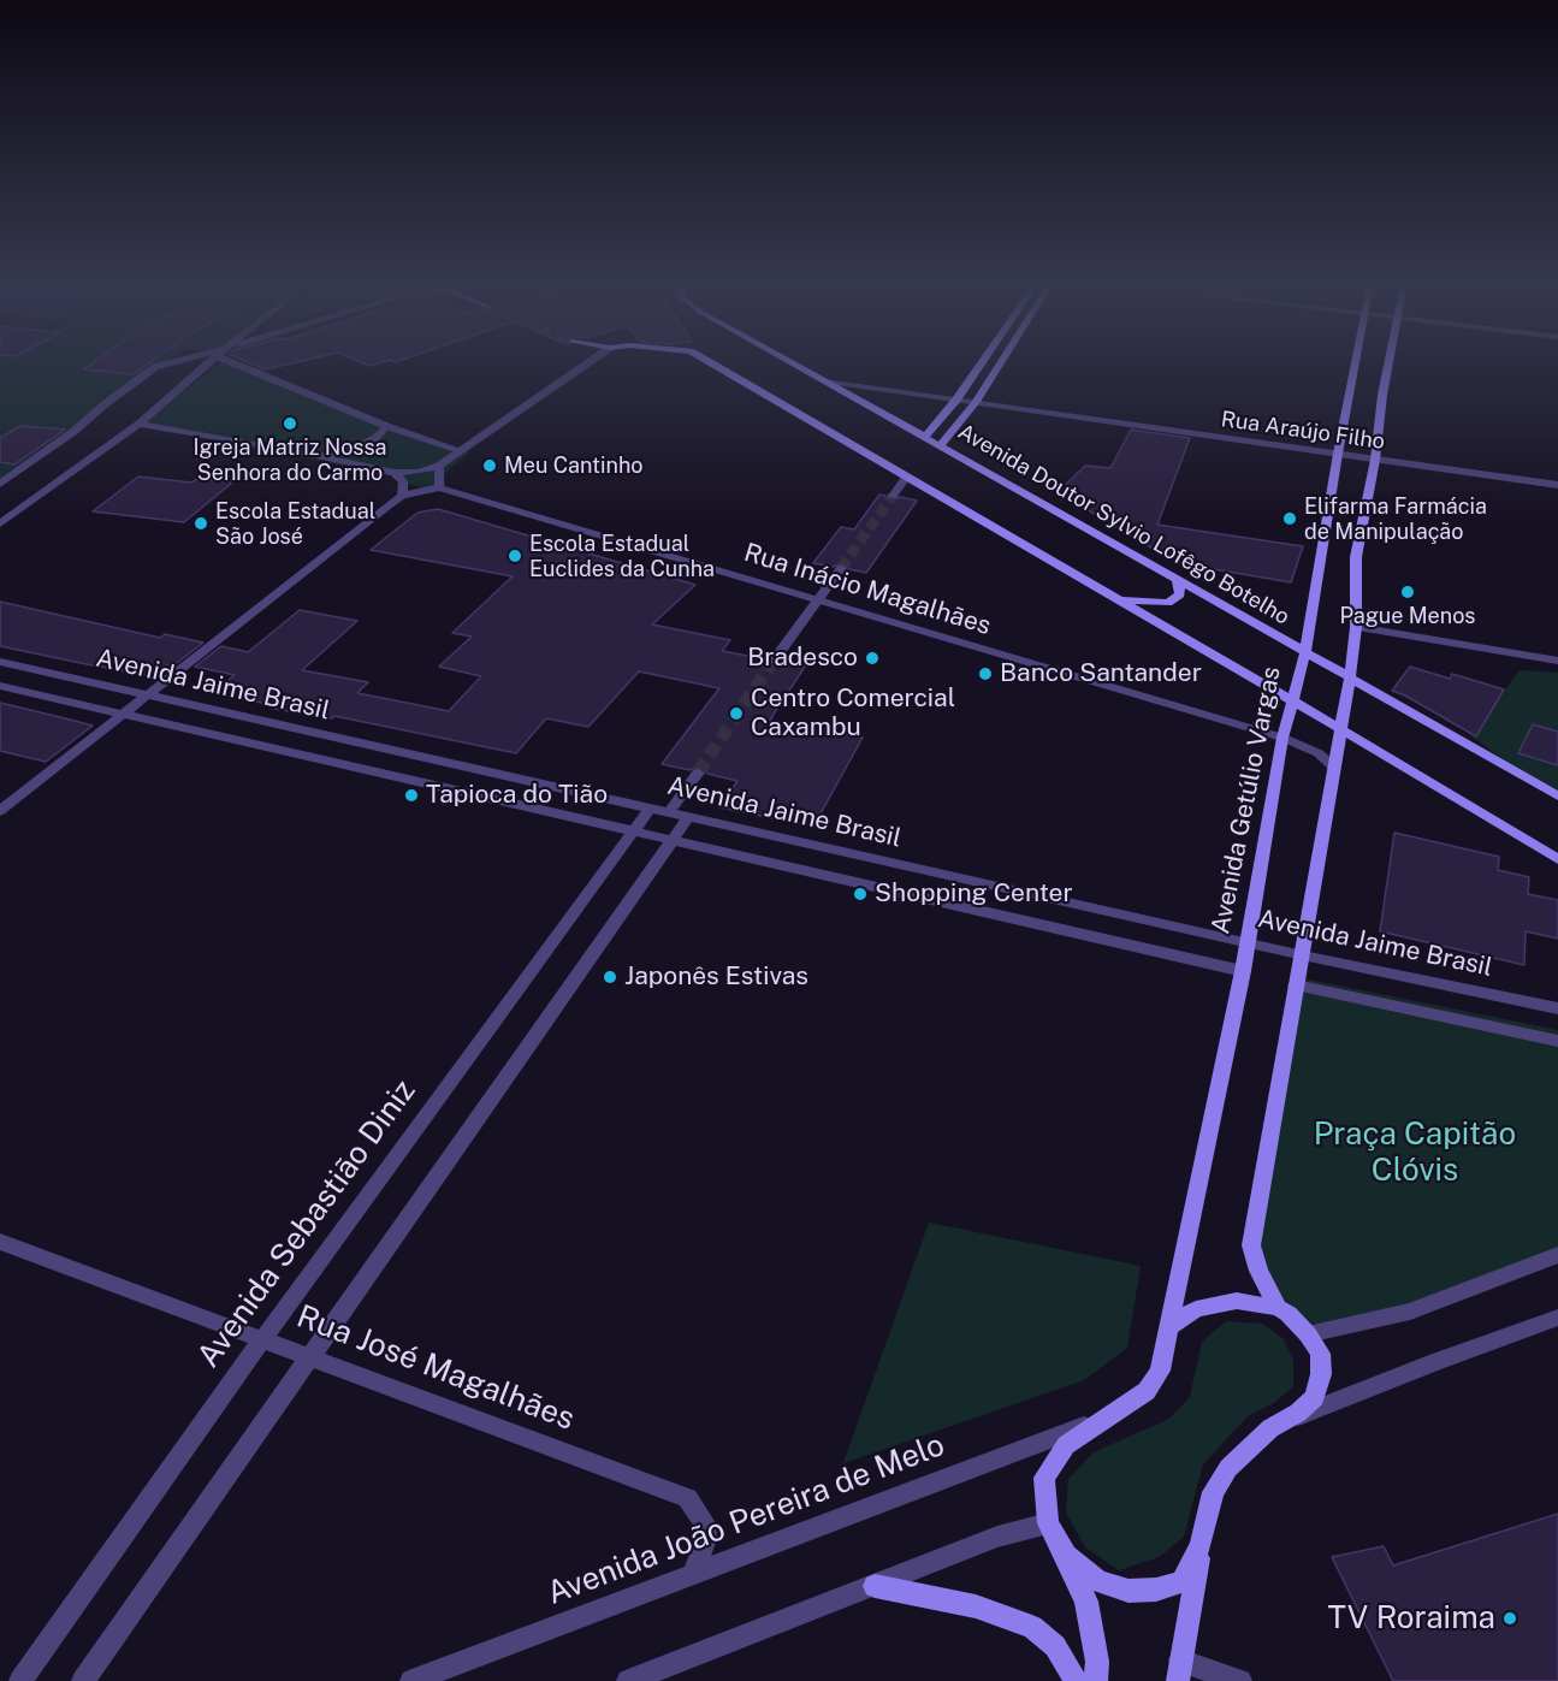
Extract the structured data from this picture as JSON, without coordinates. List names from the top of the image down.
{
  "streets": {
    "main road": ["Avenida Doutor Sylvio Lofêgo Botelho", "Avenida Getúlio Vargas"],
    "street": [
      "Rua Araújo Filho",
      "Rua Inácio Magalhães",
      "Avenida Jaime Brasil",
      "Avenida Sebastião Diniz",
      "Rua José Magalhães",
      "Avenida João Pereira de Melo"
    ]
  },
  "crossings": [
    ["Rua Araújo Filho", "Avenida Doutor Sylvio Lofêgo Botelho"],
    ["Rua Araújo Filho", "Avenida Getúlio Vargas"],
    ["Avenida Doutor Sylvio Lofêgo Botelho", "Avenida Getúlio Vargas"],
    ["Rua Inácio Magalhães", "Avenida Getúlio Vargas"],
    ["Avenida Jaime Brasil", "Avenida Getúlio Vargas"],
    ["Avenida Jaime Brasil", "Avenida Sebastião Diniz"],
    ["Avenida Getúlio Vargas", "Avenida João Pereira de Melo"],
    ["Avenida Sebastião Diniz", "Rua José Magalhães"],
    ["Rua José Magalhães", "Avenida João Pereira de Melo"]
  ],
  "parks": ["Praça Capitão Clóvis"],
  "places": [
    "Igreja Matriz Nossa Senhora do Carmo",
    "Meu Cantinho",
    "Elifarma Farmácia de Manipulação",
    "Escola Estadual São José",
    "Escola Estadual Euclides da Cunha",
    "Pague Menos",
    "Bradesco",
    "Banco Santander",
    "Centro Comercial Caxambu",
    "Tapioca do Tião",
    "Shopping Center",
    "Japonês Estivas",
    "TV Roraima"
  ]
}
